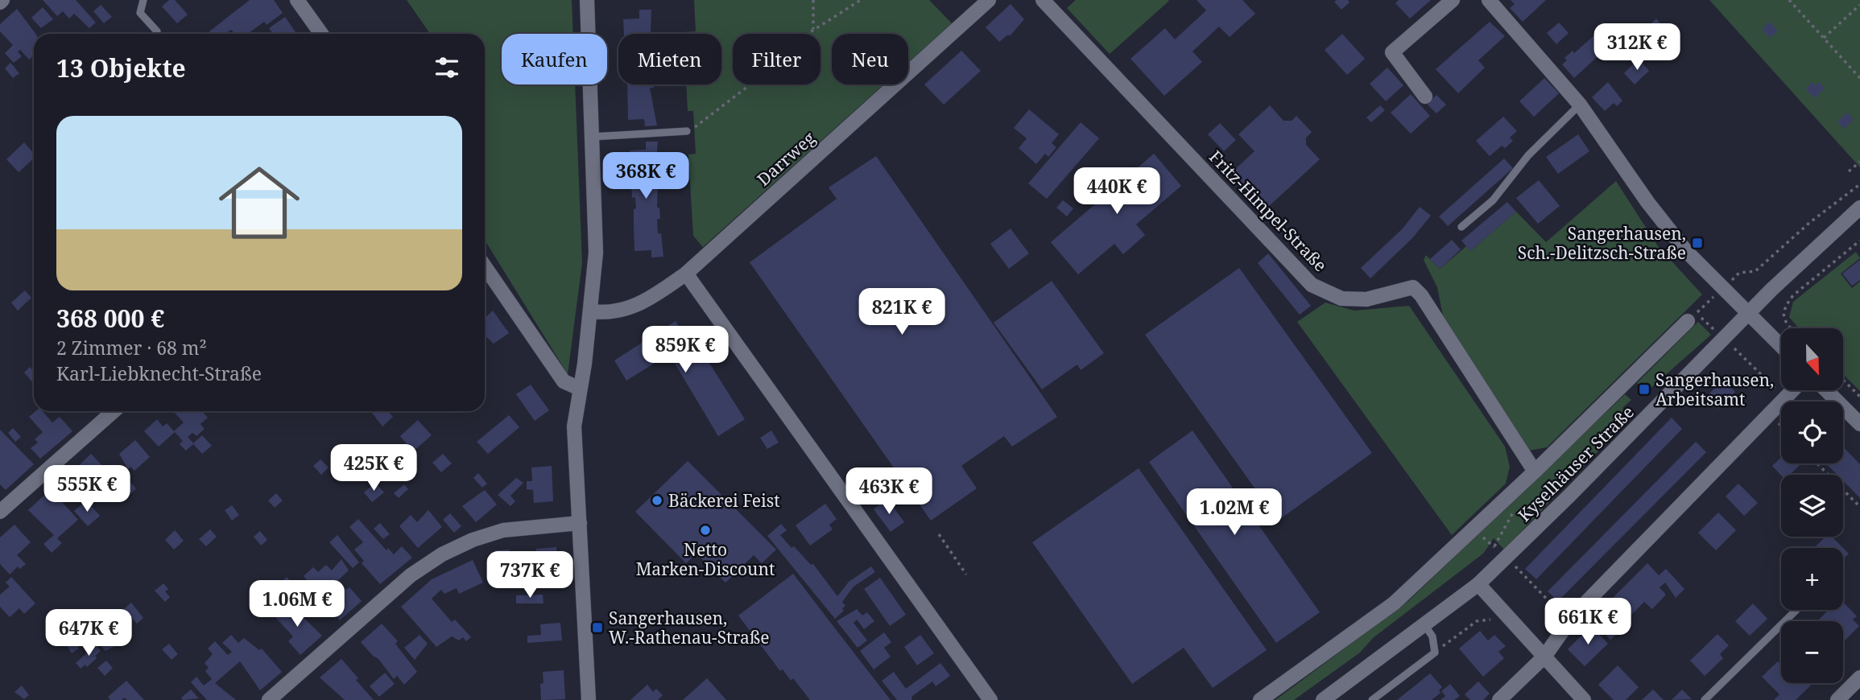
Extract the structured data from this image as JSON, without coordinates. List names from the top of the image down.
{
  "streets": {
    "street": ["Darrweg", "Fritz-Himpel-Straße", "Kyselhäuser Straße"]
  },
  "crossings": [
    ["Fritz-Himpel-Straße", "Kyselhäuser Straße"]
  ],
  "places": {
    "transit": ["Sangerhausen, Sch.-Delitzsch-Straße", "Sangerhausen, Arbeitsamt", "Sangerhausen, W.-Rathenau-Straße"],
    "other": ["Bäckerei Feist", "Netto Marken-Discount"]
  },
  "north": "bottom",
  "page": {
    "price": [
      "312K €",
      "368K €",
      "440K €",
      "821K €",
      "859K €",
      "425K €",
      "555K €",
      "463K €",
      "1.02M €",
      "737K €",
      "1.06M €",
      "661K €",
      "647K €"
    ],
    "chip": [
      "Kaufen",
      "Mieten",
      "Filter",
      "Neu"
    ],
    "heading": "13 Objekte",
    "list": [
      {
        "name": "368 000 €",
        "note": "2 Zimmer · 68 m² · Karl-Liebknecht-Straße"
      }
    ],
    "map_buttons": ["+", "−"]
  }
}
